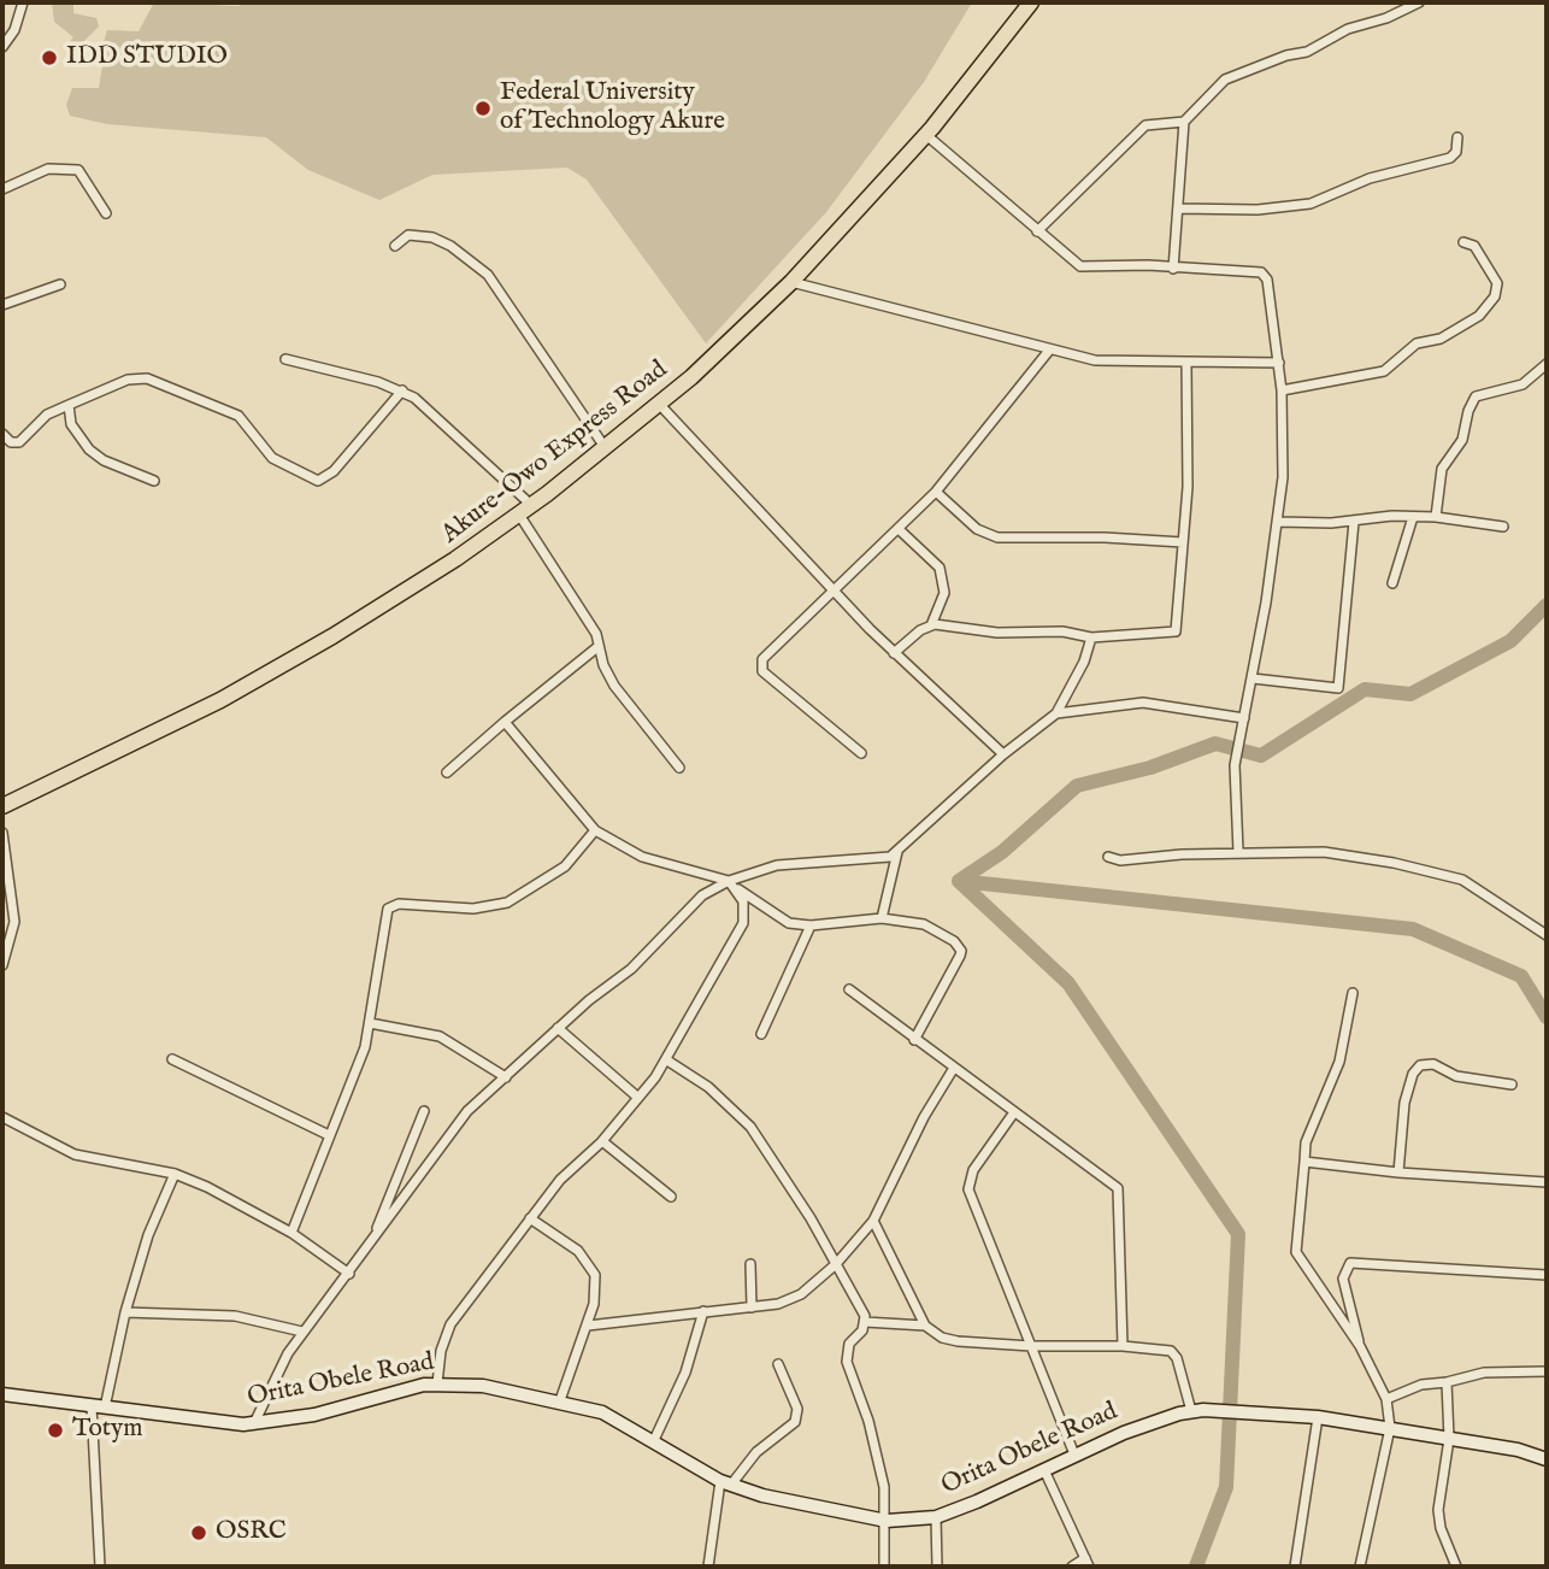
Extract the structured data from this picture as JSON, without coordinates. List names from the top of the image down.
{
  "streets": {
    "highway": ["Akure-Owo Express Road"],
    "main road": ["Orita Obele Road"]
  },
  "places": [
    "IDD STUDIO",
    "Federal University of Technology Akure",
    "Totym",
    "OSRC"
  ]
}
